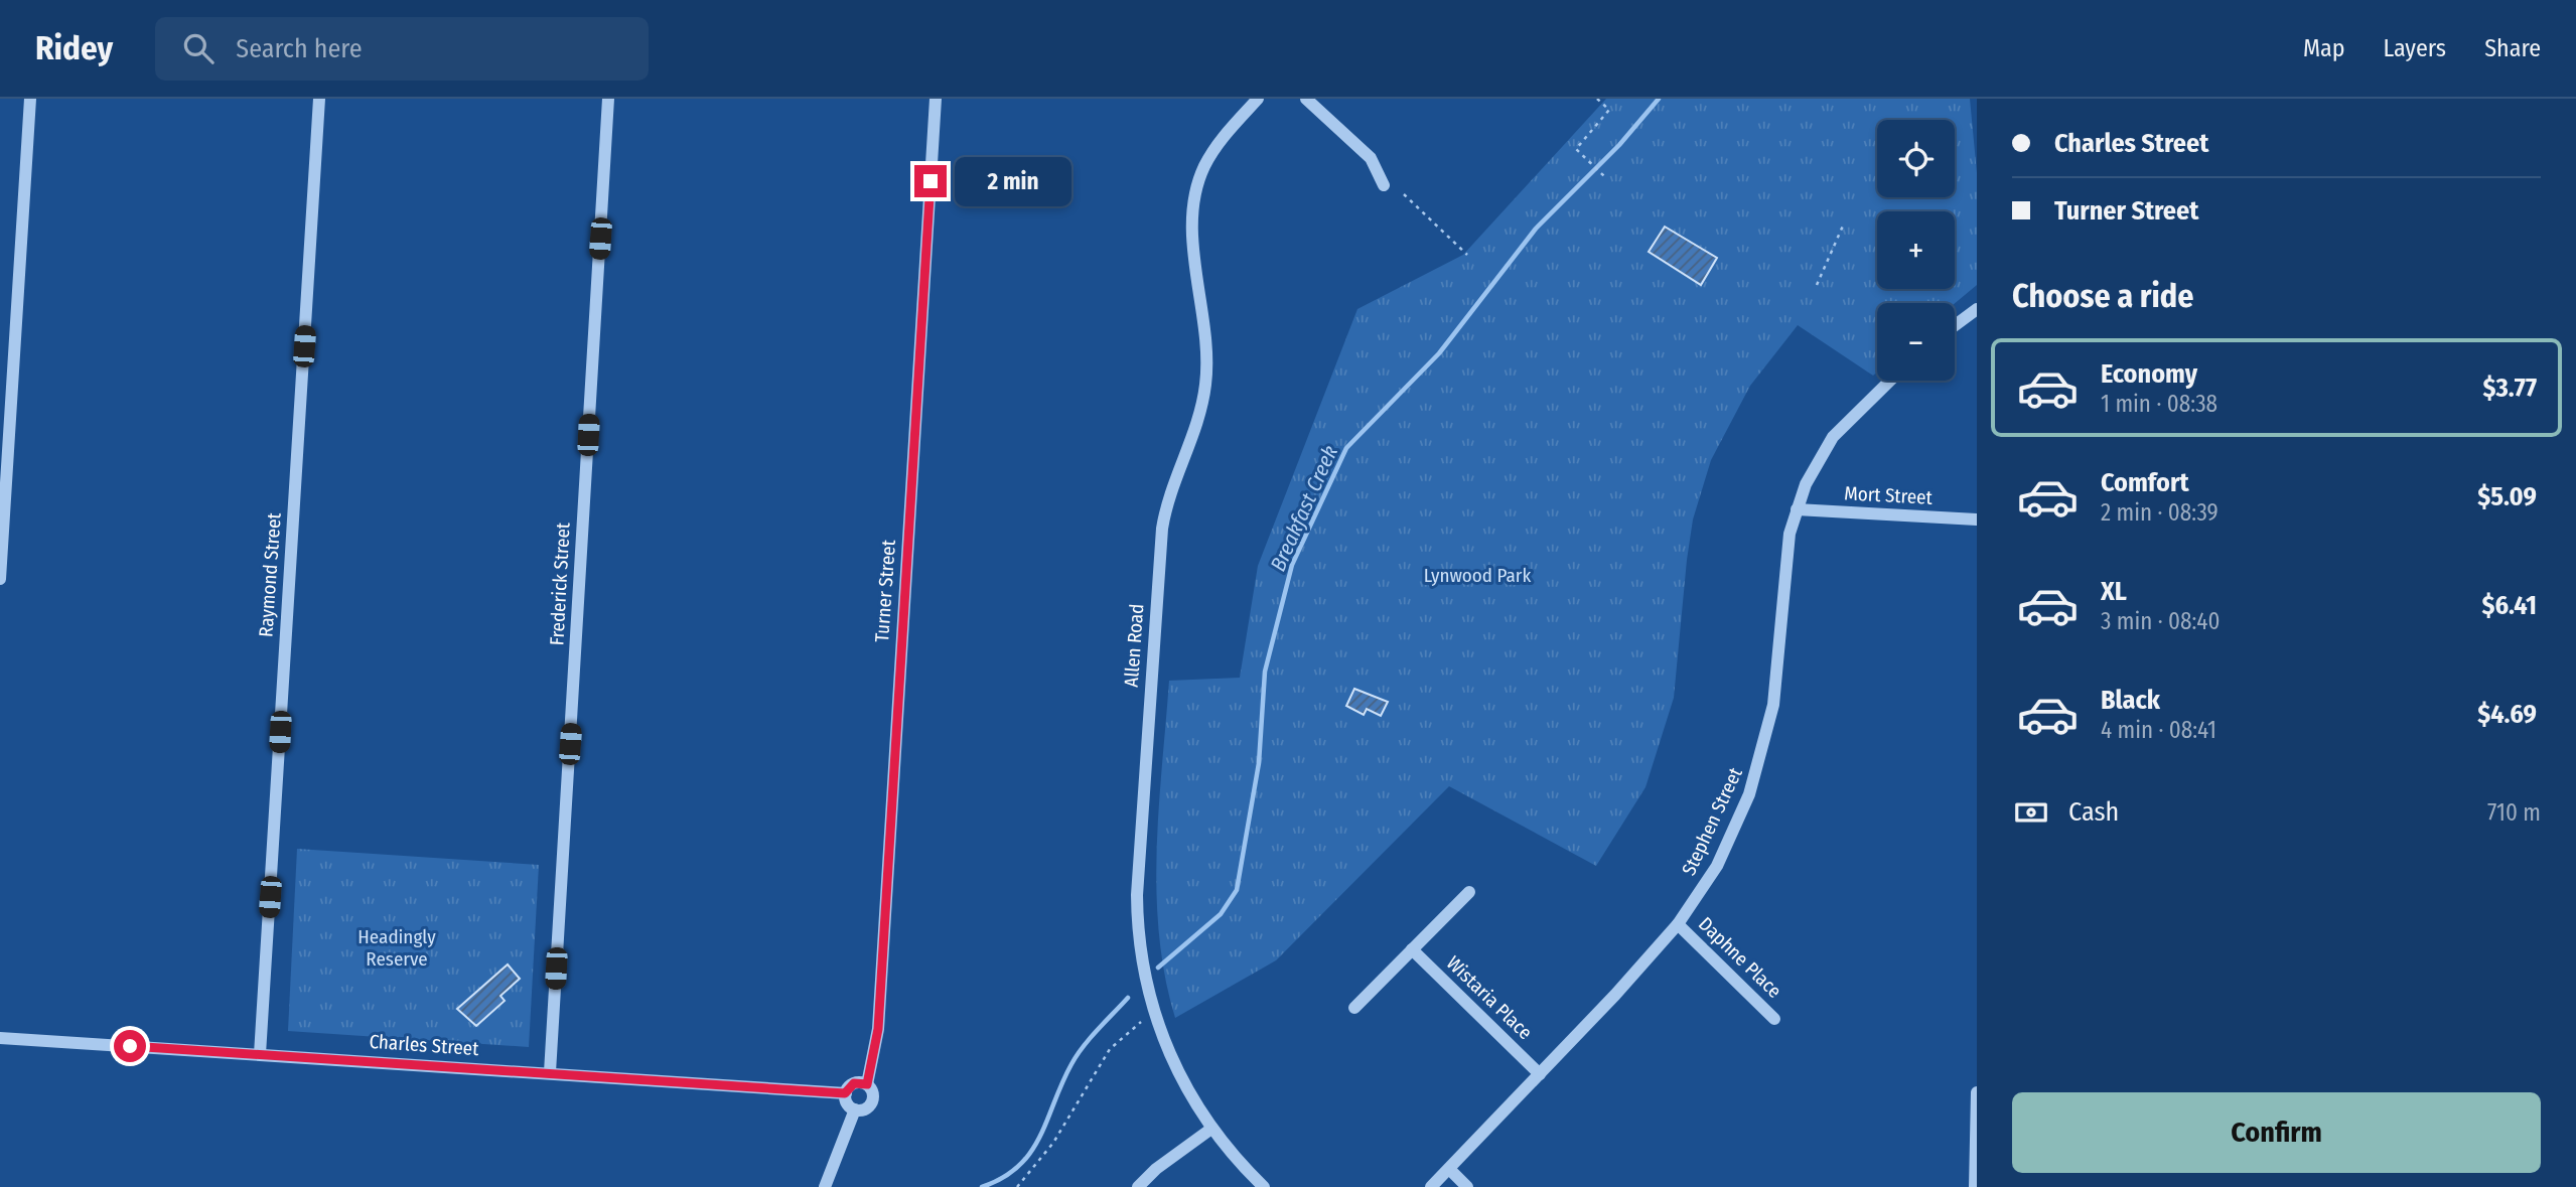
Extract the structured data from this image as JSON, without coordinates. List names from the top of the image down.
{
  "streets": {
    "street": [
      "Mort Street",
      "Raymond Street",
      "Frederick Street",
      "Turner Street",
      "Allen Road",
      "Stephen Street",
      "Daphne Place",
      "Wistaria Place",
      "Charles Street"
    ]
  },
  "crossings": [
    ["Mort Street", "Stephen Street"],
    ["Raymond Street", "Charles Street"],
    ["Frederick Street", "Charles Street"],
    ["Turner Street", "Charles Street"],
    ["Stephen Street", "Daphne Place"],
    ["Stephen Street", "Wistaria Place"]
  ],
  "water": ["Breakfast Creek"],
  "parks": ["Lynwood Park", "Headingly Reserve"],
  "page": {
    "header": "Ridey",
    "search": "Search here",
    "nav": ["Map", "Layers", "Share"],
    "banner": ["Charles Street", "Turner Street"],
    "map_buttons": ["+", "−"],
    "bubble": "2 min",
    "heading": "Choose a ride",
    "list": [
      {
        "name": "Economy",
        "note": "1 min · 08:38",
        "value": "$3.77"
      },
      {
        "name": "Comfort",
        "note": "2 min · 08:39",
        "value": "$5.09"
      },
      {
        "name": "XL",
        "note": "3 min · 08:40",
        "value": "$6.41"
      },
      {
        "name": "Black",
        "note": "4 min · 08:41",
        "value": "$4.69"
      }
    ],
    "pay": ["Cash", "710 m"],
    "buttons": "Confirm"
  }
}
